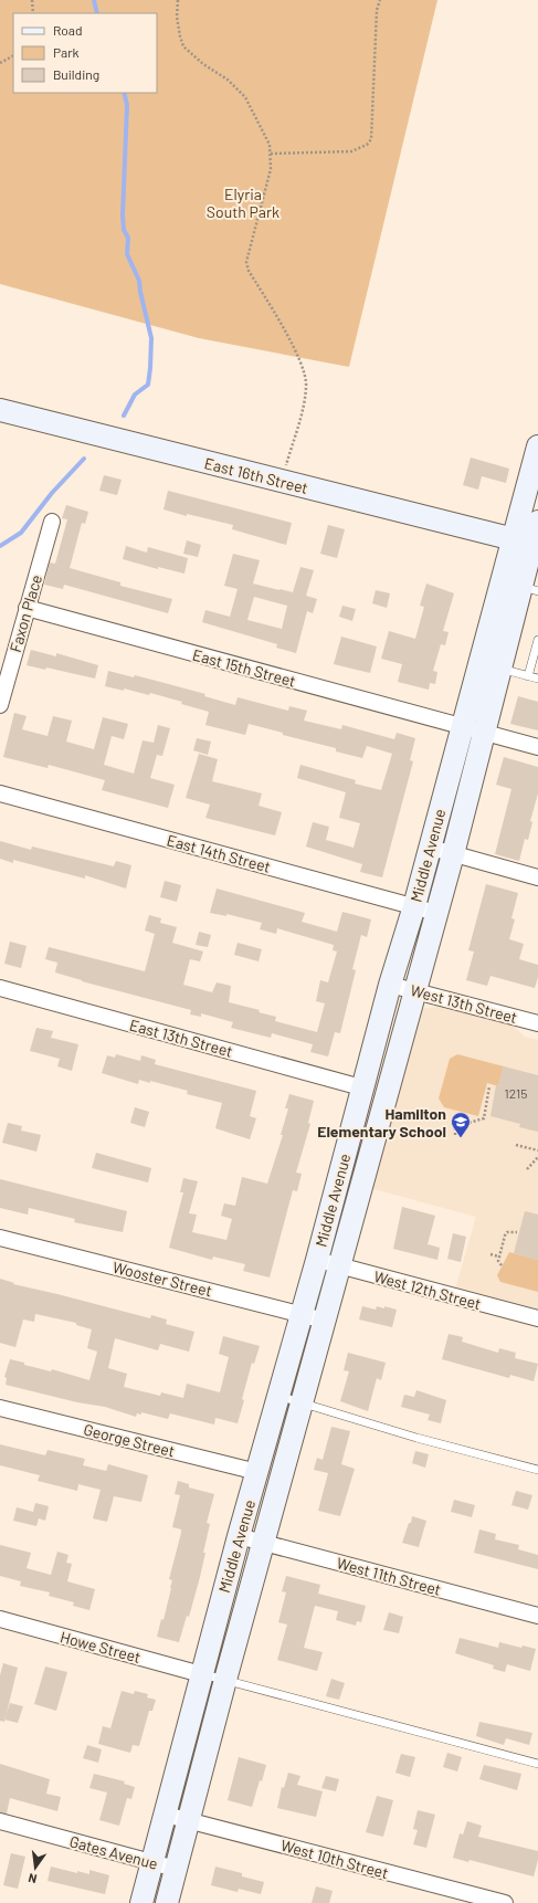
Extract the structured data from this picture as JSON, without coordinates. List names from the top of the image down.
{
  "streets": {
    "main road": ["East 16th Street", "Middle Avenue"],
    "street": [
      "Faxon Place",
      "East 15th Street",
      "East 14th Street",
      "West 13th Street",
      "East 13th Street",
      "Wooster Street",
      "West 12th Street",
      "George Street",
      "West 11th Street",
      "Howe Street",
      "Gates Avenue",
      "West 10th Street"
    ]
  },
  "crossings": [
    ["East 16th Street", "Middle Avenue"],
    ["Faxon Place", "East 15th Street"],
    ["East 15th Street", "Middle Avenue"],
    ["East 14th Street", "Middle Avenue"],
    ["Middle Avenue", "West 13th Street"],
    ["Middle Avenue", "East 13th Street"],
    ["Middle Avenue", "Wooster Street"],
    ["Middle Avenue", "West 12th Street"],
    ["Middle Avenue", "George Street"],
    ["Middle Avenue", "West 11th Street"],
    ["Middle Avenue", "Howe Street"],
    ["Middle Avenue", "Gates Avenue"],
    ["Middle Avenue", "West 10th Street"]
  ],
  "parks": ["Elyria South Park"],
  "places": {
    "school or university": ["Hamilton Elementary School"]
  },
  "house_numbers": ["1215"],
  "legend": ["Road", "Park", "Building"],
  "north": "bottom"
}
